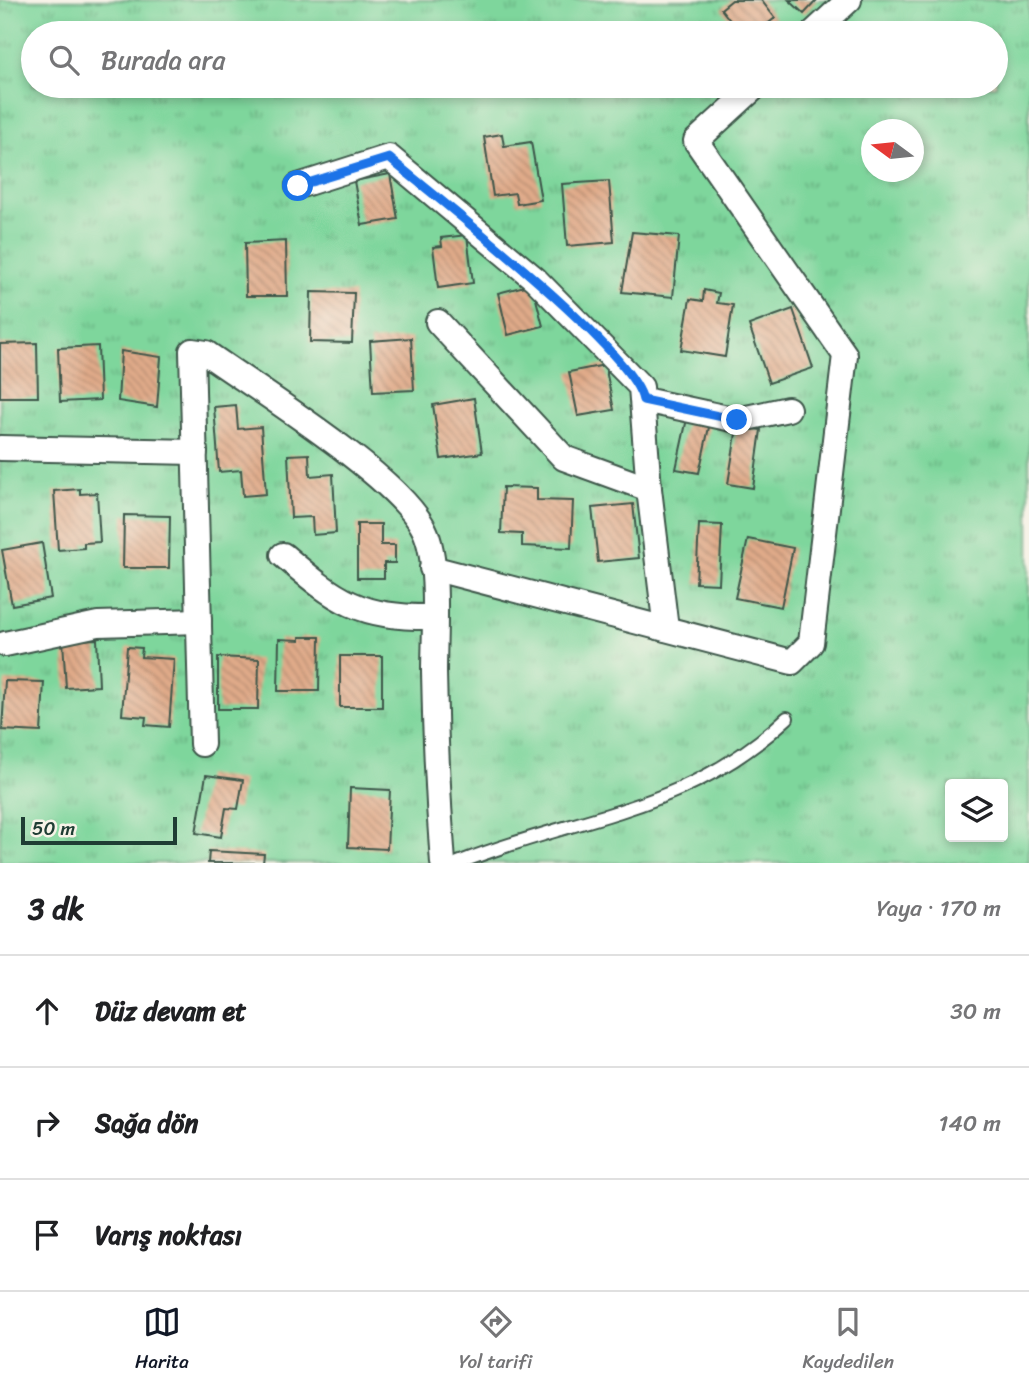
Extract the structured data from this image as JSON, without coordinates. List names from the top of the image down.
{
  "scale_bar": "50 m",
  "north": "left",
  "page": {
    "search": "Burada ara",
    "scale": "50 m",
    "heading": ["3 dk", "Yaya · 170 m"],
    "list": [
      ["Düz devam et", "30 m"],
      ["Sağa dön", "140 m"],
      "Varış noktası"
    ],
    "nav": ["Harita", "Yol tarifi", "Kaydedilen"]
  }
}
